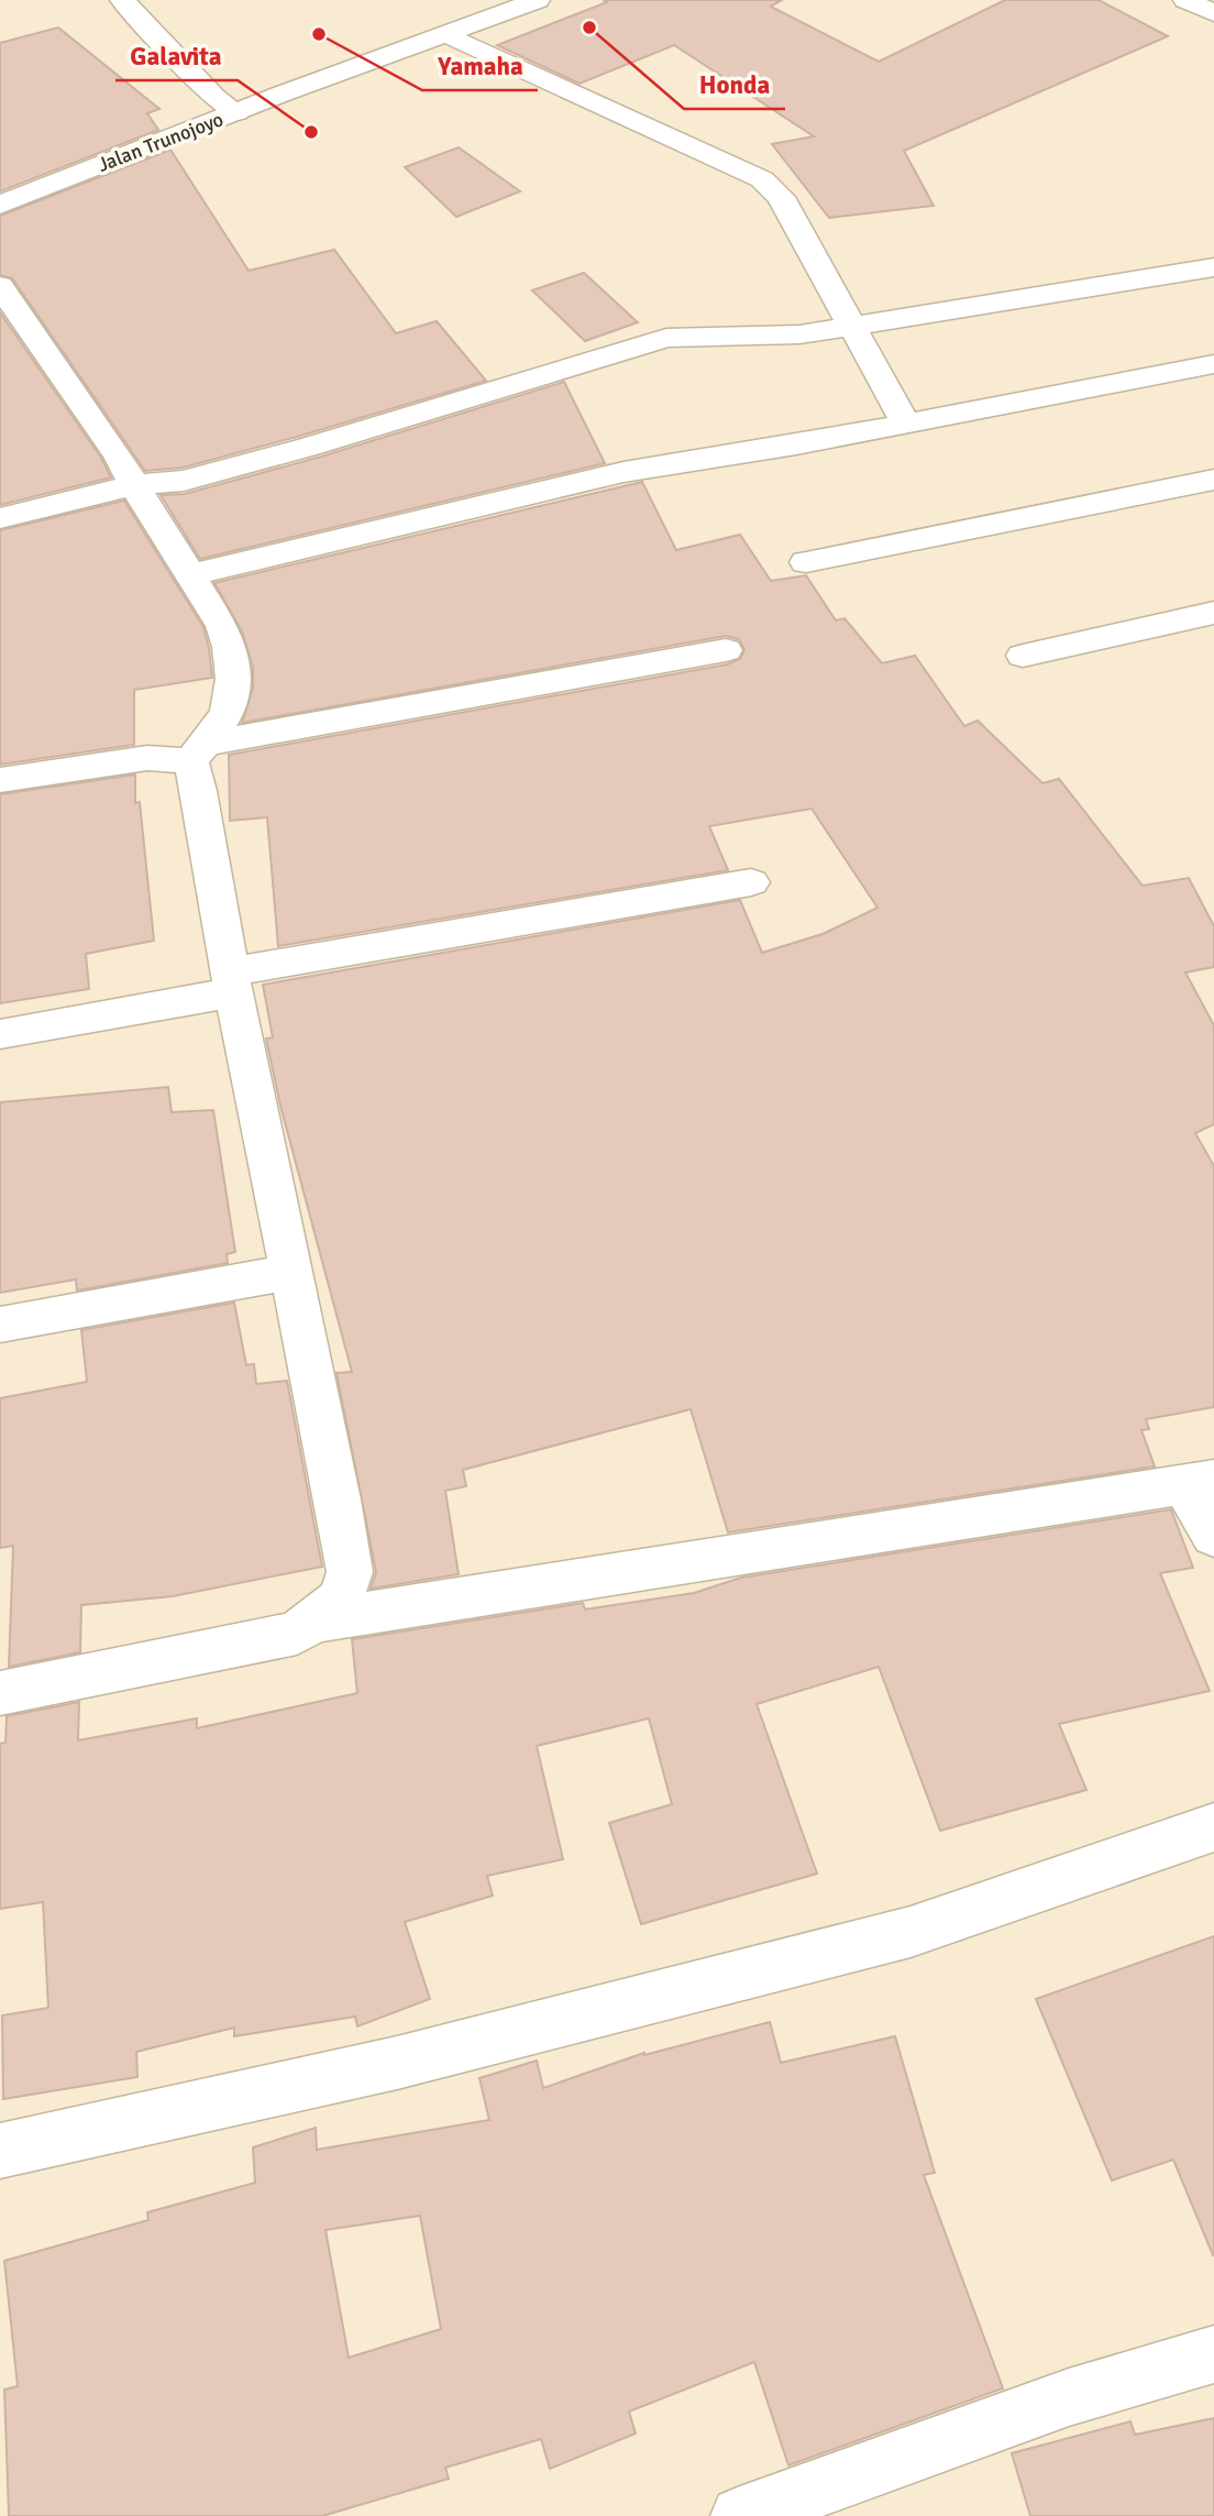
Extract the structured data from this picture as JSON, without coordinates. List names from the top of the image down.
{
  "streets": {
    "main road": ["Jalan Trunojoyo"]
  },
  "places": ["Honda", "Yamaha", "Galavita"]
}
